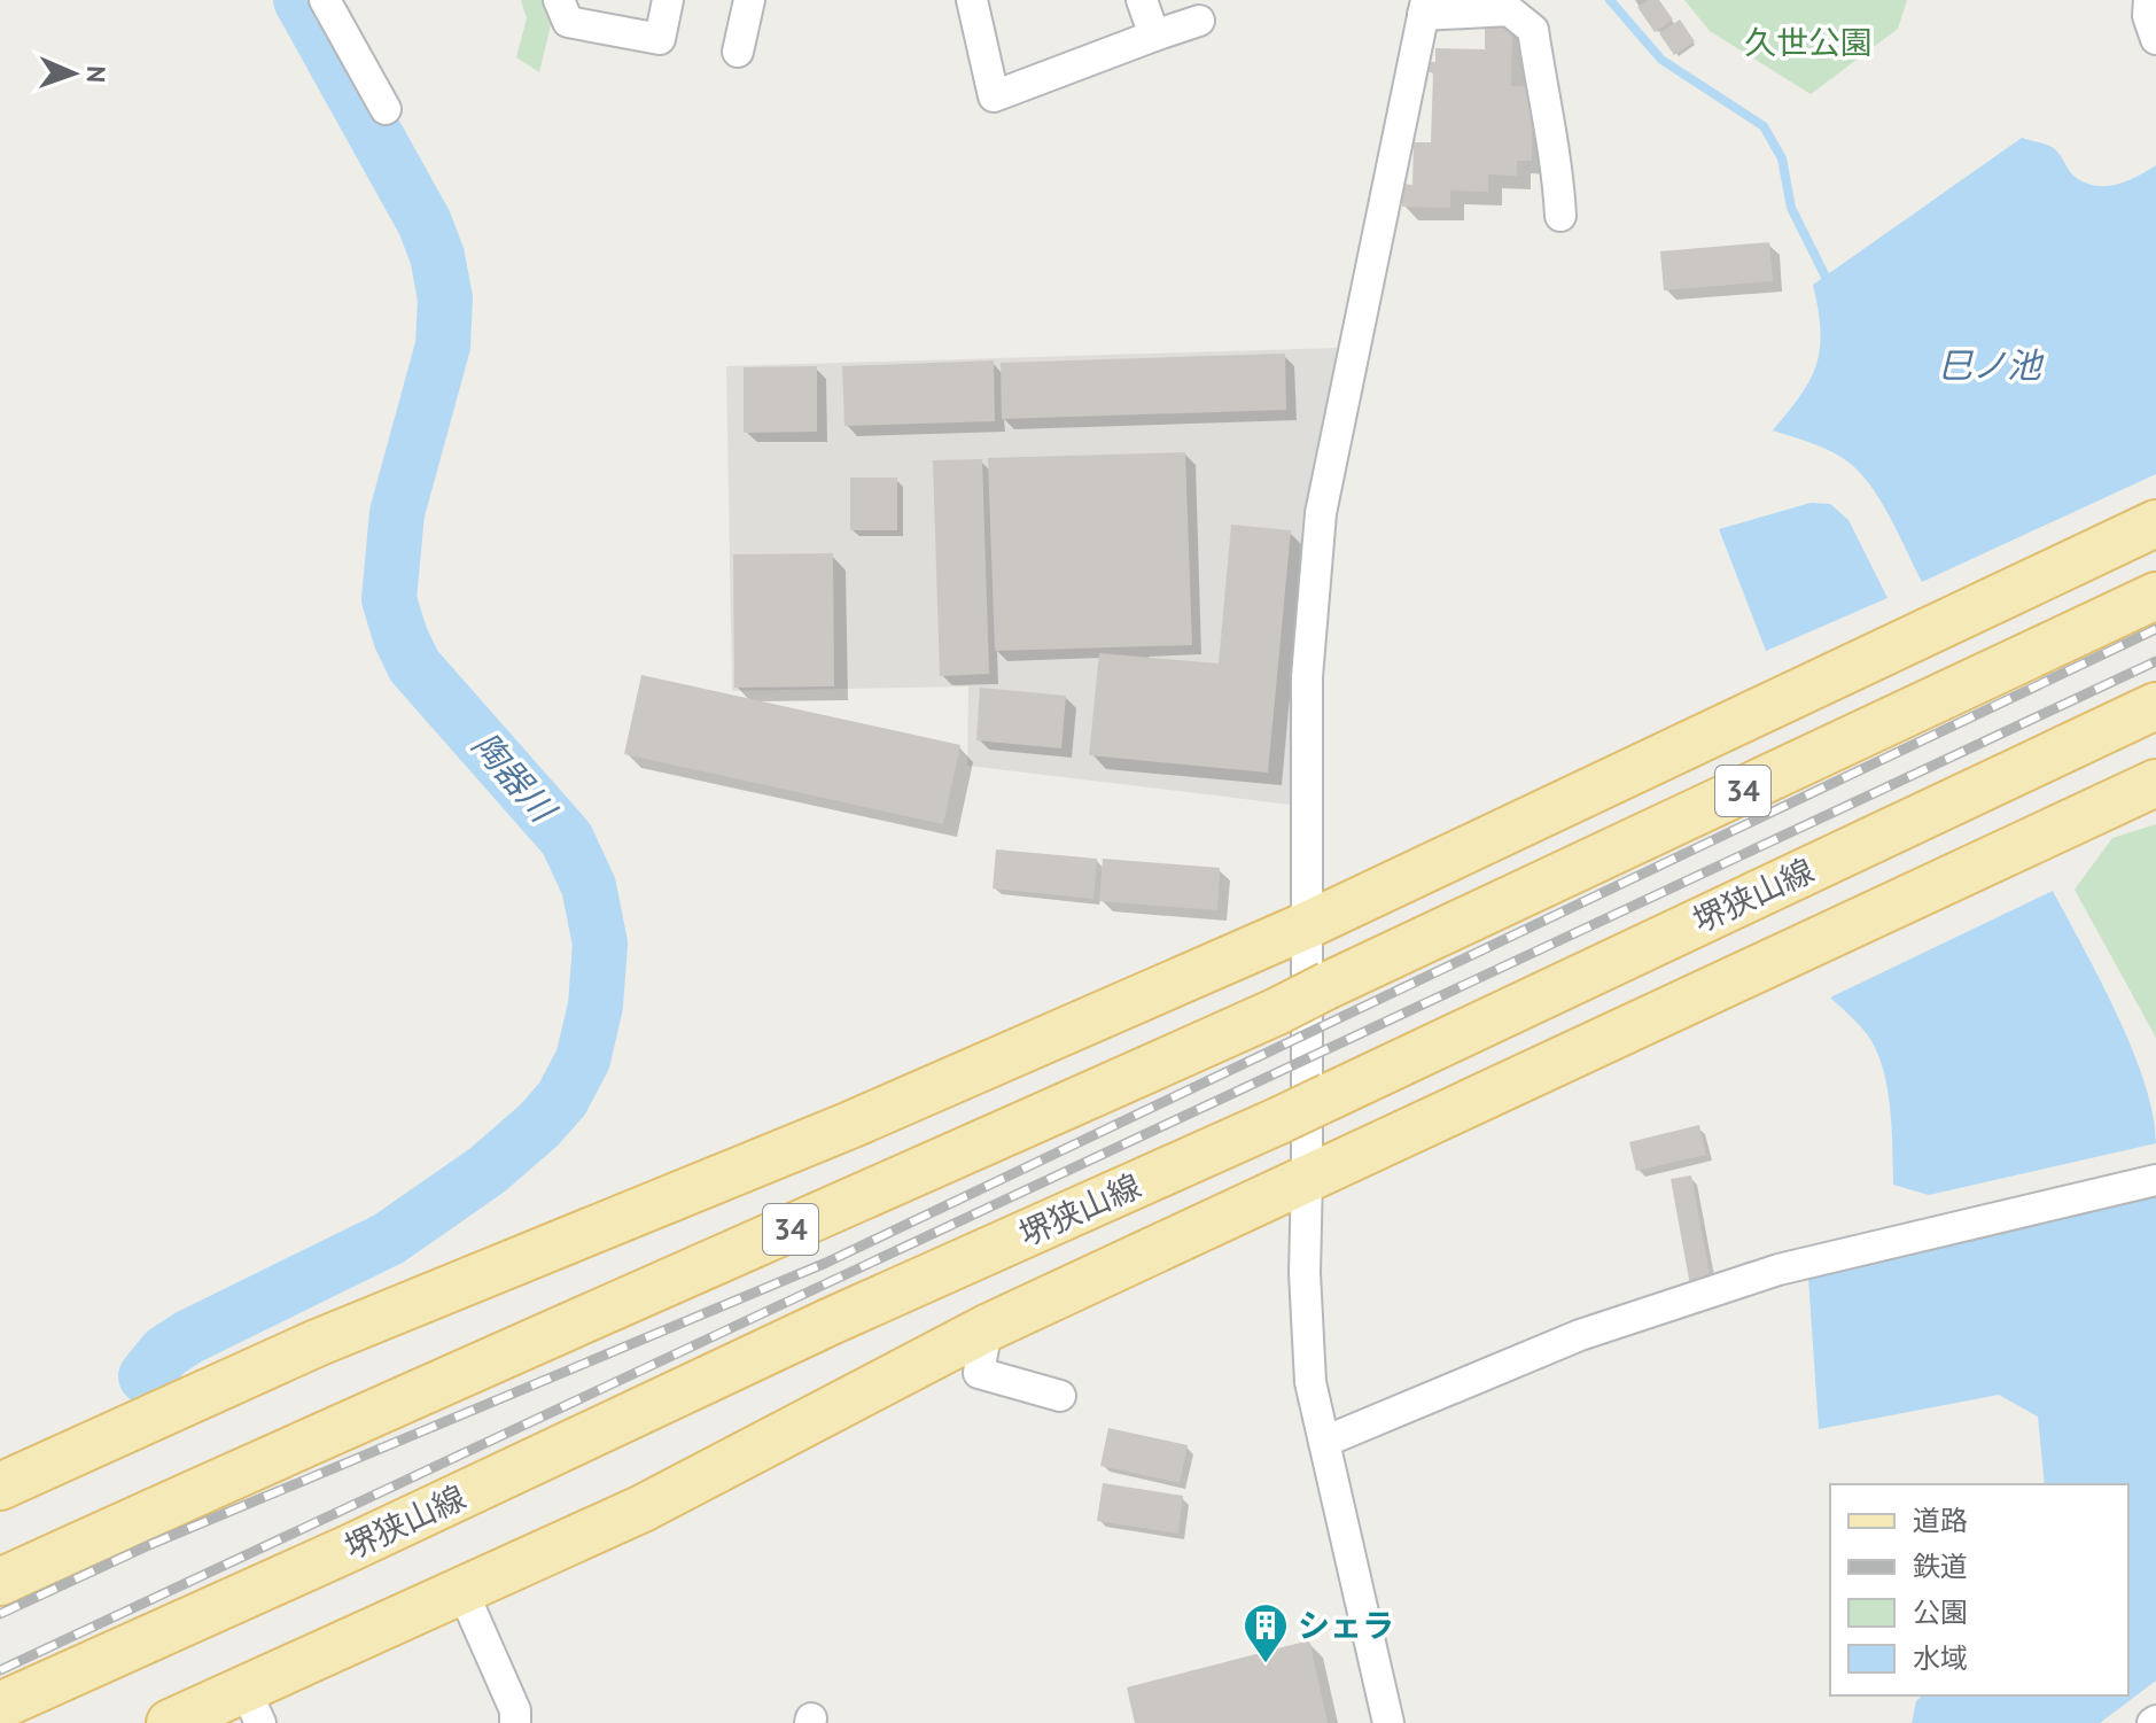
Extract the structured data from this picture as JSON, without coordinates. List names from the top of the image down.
{
  "streets": {
    "main road": ["34", "堺狭山線"]
  },
  "water": ["巳ノ池", "陶器川"],
  "parks": ["久世公園"],
  "places": {
    "building": ["シェラ"]
  },
  "legend": [
    "道路",
    "鉄道",
    "公園",
    "水域"
  ],
  "north": "right"
}
